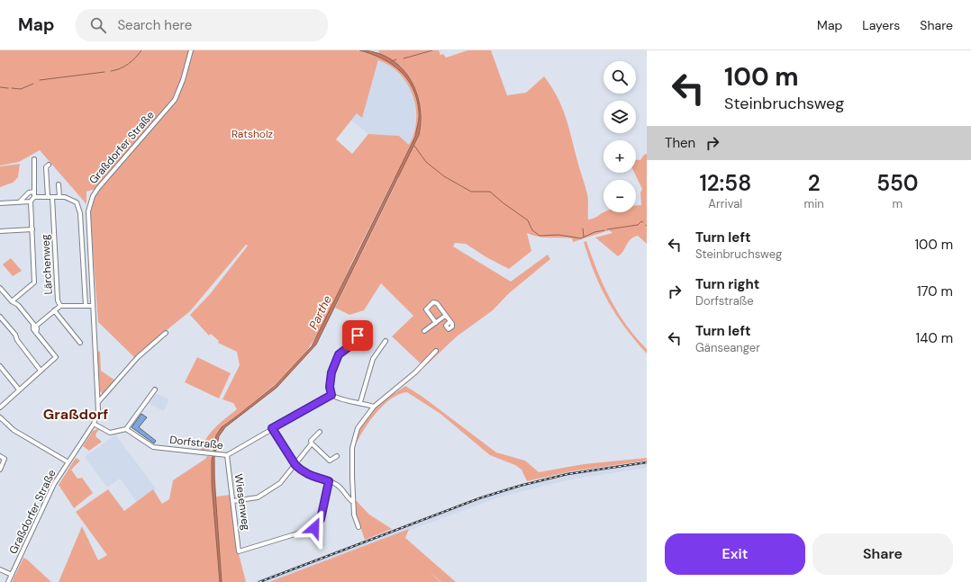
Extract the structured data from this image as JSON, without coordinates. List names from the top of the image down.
{
  "streets": {
    "street": [
      "Graßdorfer Straße",
      "Lärchenweg",
      "Dorfstraße",
      "Wiesenweg"
    ]
  },
  "crossings": [
    ["Dorfstraße", "Wiesenweg"]
  ],
  "districts": ["Graßdorf"],
  "water": ["Parthe"],
  "parks": ["Ratsholz"],
  "page": {
    "header": "Map",
    "search": "Search here",
    "nav": ["Map", "Layers", "Share"],
    "turn": ["100 m", "Steinbruchsweg"],
    "map_buttons": ["+", "−"],
    "then": "Then",
    "eta": [
      "12:58",
      "Arrival",
      "2",
      "min",
      "550",
      "m"
    ],
    "list": [
      {
        "name": "Turn left",
        "note": "Steinbruchsweg",
        "value": "100 m"
      },
      {
        "name": "Turn right",
        "note": "Dorfstraße",
        "value": "170 m"
      },
      {
        "name": "Turn left",
        "note": "Gänseanger",
        "value": "140 m"
      }
    ],
    "buttons": ["Exit", "Share"]
  }
}
